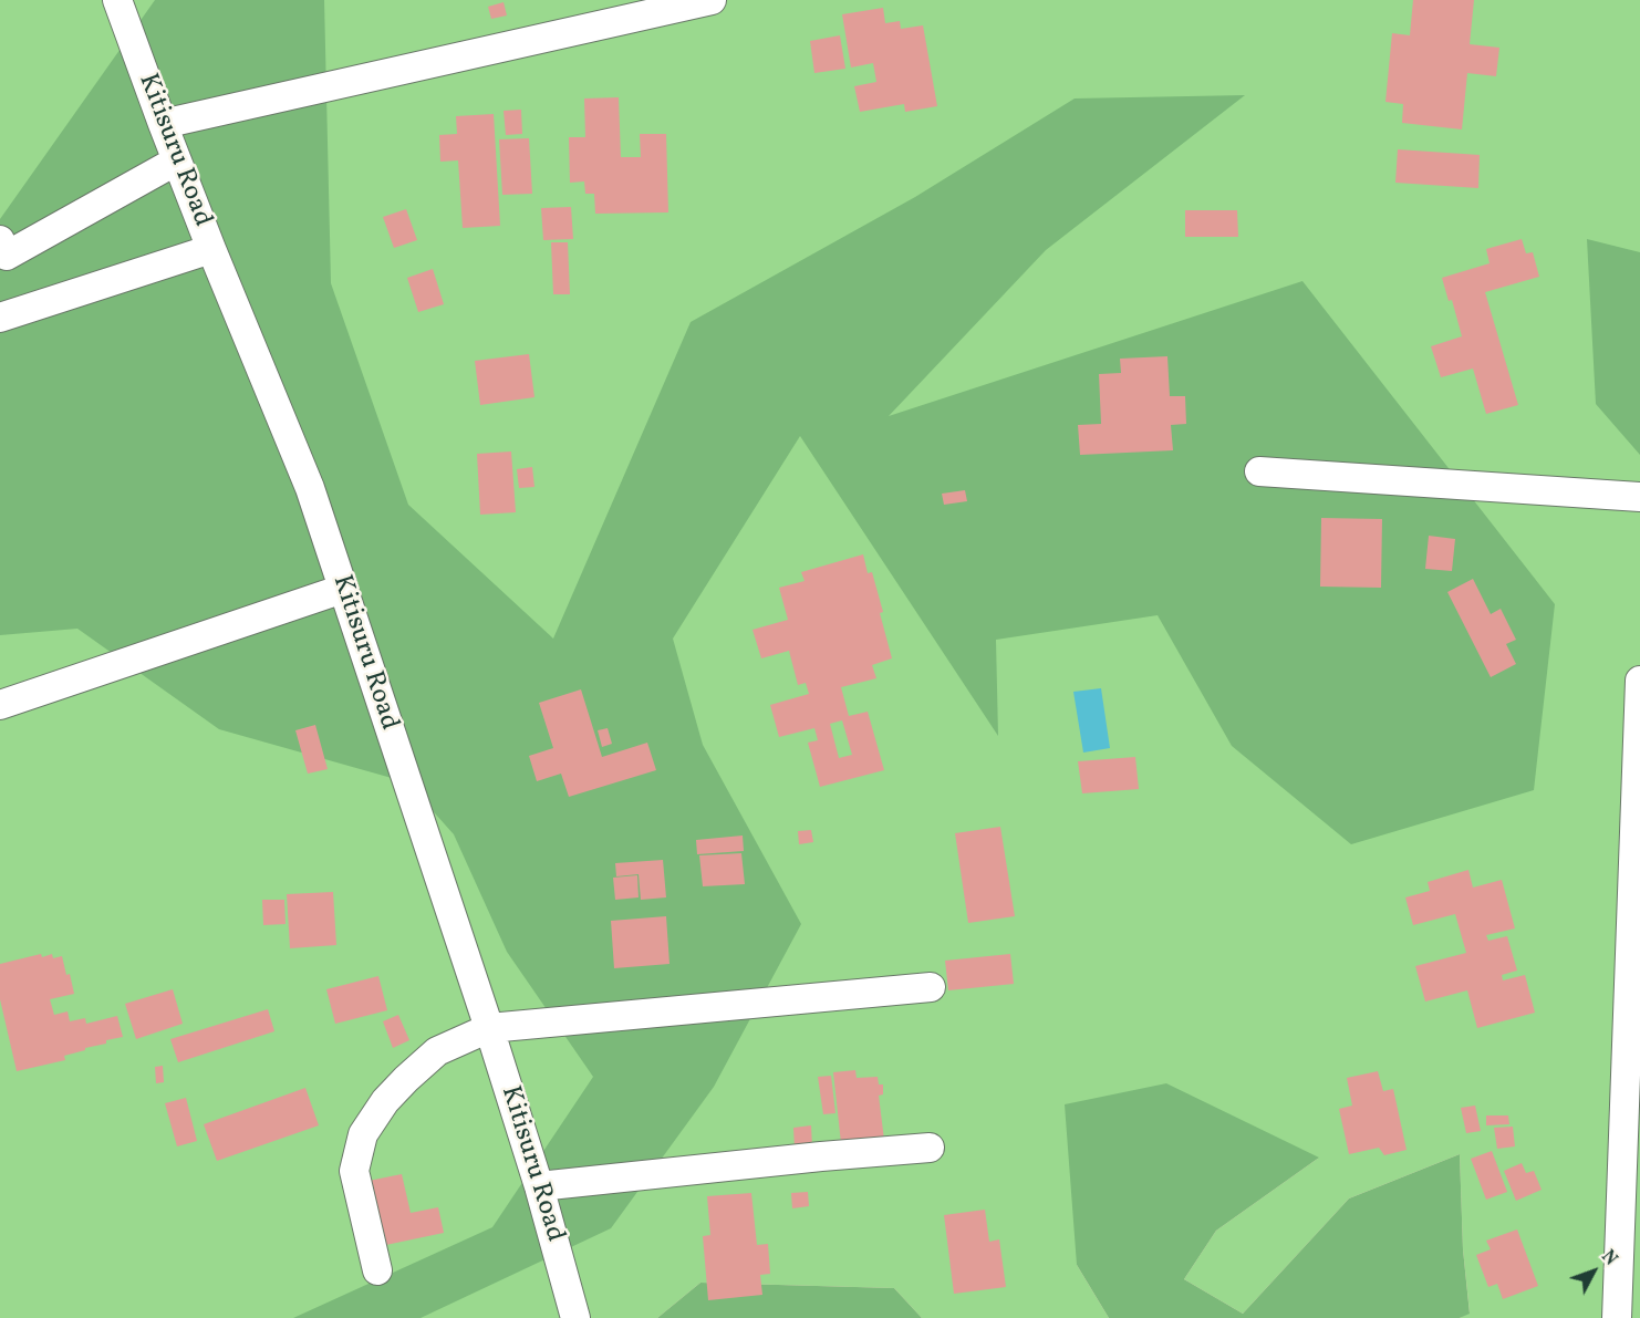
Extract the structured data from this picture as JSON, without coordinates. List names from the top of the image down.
{
  "streets": {
    "street": ["Kitisuru Road"]
  },
  "north": "top right"
}
